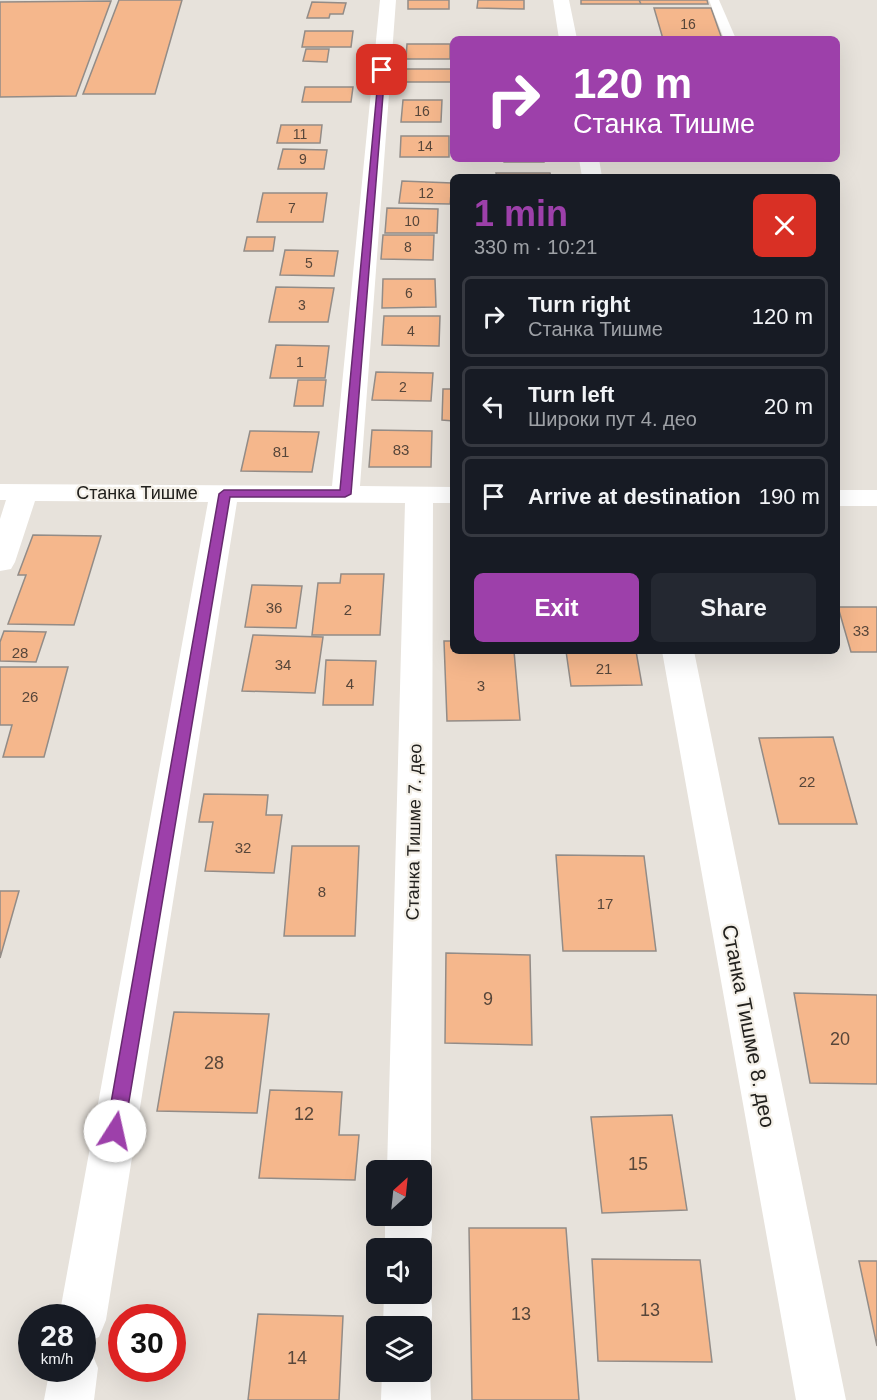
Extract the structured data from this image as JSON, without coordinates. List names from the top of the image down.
{
  "streets": {
    "street": ["Станка Тишме", "Станка Тишме 7. део", "Станка Тишме 8. део"]
  },
  "crossings": [
    ["Станка Тишме", "Станка Тишме 7. део"]
  ],
  "house_numbers": [
    "16",
    "16",
    "11",
    "14",
    "9",
    "12",
    "7",
    "10",
    "8",
    "5",
    "6",
    "3",
    "4",
    "1",
    "2",
    "83",
    "81",
    "36",
    "2",
    "33",
    "28",
    "34",
    "21",
    "4",
    "3",
    "26",
    "22",
    "32",
    "8",
    "17",
    "9",
    "20",
    "28",
    "12",
    "15",
    "13",
    "13",
    "14"
  ],
  "north": "top right",
  "page": {
    "turn": ["120 m", "Станка Тишме"],
    "heading": ["1 min", "330 m · 10:21"],
    "list": [
      {
        "name": "Turn right",
        "note": "Станка Тишме",
        "value": "120 m"
      },
      {
        "name": "Turn left",
        "note": "Широки пут 4. део",
        "value": "20 m"
      },
      {
        "name": "Arrive at destination",
        "value": "190 m"
      }
    ],
    "buttons": ["Exit", "Share"],
    "speed": "28 km/h",
    "limit": "30"
  }
}
